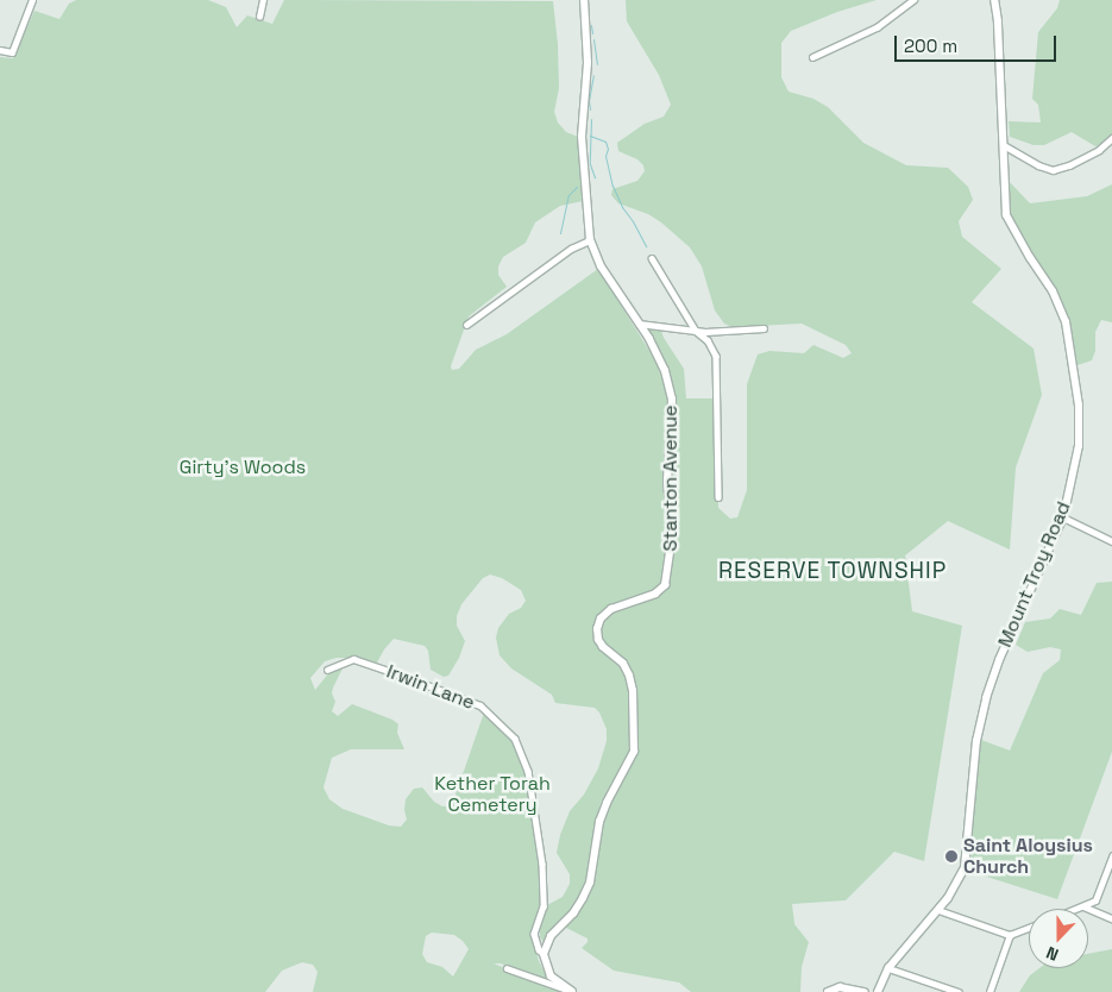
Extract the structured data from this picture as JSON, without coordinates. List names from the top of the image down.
{
  "streets": {
    "street": ["Stanton Avenue", "Mount Troy Road", "Irwin Lane"]
  },
  "crossings": [
    ["Stanton Avenue", "Irwin Lane"]
  ],
  "districts": ["RESERVE TOWNSHIP"],
  "parks": ["Girty's Woods", "Kether Torah Cemetery"],
  "places": ["Saint Aloysius Church"],
  "scale_bar": "200 m",
  "north": "bottom"
}
